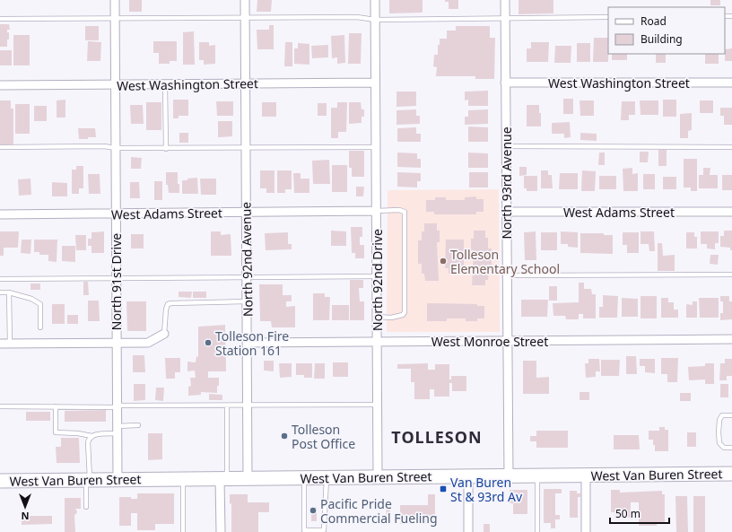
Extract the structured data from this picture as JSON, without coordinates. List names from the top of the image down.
{
  "streets": {
    "main road": ["West Van Buren Street"],
    "street": [
      "West Washington Street",
      "North 93rd Avenue",
      "West Adams Street",
      "North 92nd Avenue",
      "North 92nd Drive",
      "North 91st Drive",
      "West Monroe Street"
    ]
  },
  "crossings": [
    ["West Washington Street", "North 93rd Avenue"],
    ["West Washington Street", "North 92nd Avenue"],
    ["West Washington Street", "North 92nd Drive"],
    ["West Washington Street", "North 91st Drive"],
    ["North 93rd Avenue", "West Adams Street"],
    ["North 93rd Avenue", "West Monroe Street"],
    ["North 93rd Avenue", "West Van Buren Street"],
    ["West Adams Street", "North 92nd Avenue"],
    ["West Adams Street", "North 92nd Drive"],
    ["West Adams Street", "North 91st Drive"],
    ["North 92nd Avenue", "West Monroe Street"],
    ["North 92nd Avenue", "West Van Buren Street"],
    ["North 92nd Drive", "West Monroe Street"],
    ["North 92nd Drive", "West Van Buren Street"],
    ["North 91st Drive", "West Van Buren Street"]
  ],
  "districts": ["TOLLESON"],
  "places": {
    "other": [
      "Tolleson Elementary School",
      "Tolleson Fire Station 161",
      "Tolleson Post Office",
      "Pacific Pride Commercial Fueling"
    ],
    "transit": ["Van Buren St & 93rd Av"]
  },
  "legend": ["Road", "Building"],
  "scale_bar": "50 m",
  "north": "bottom"
}
